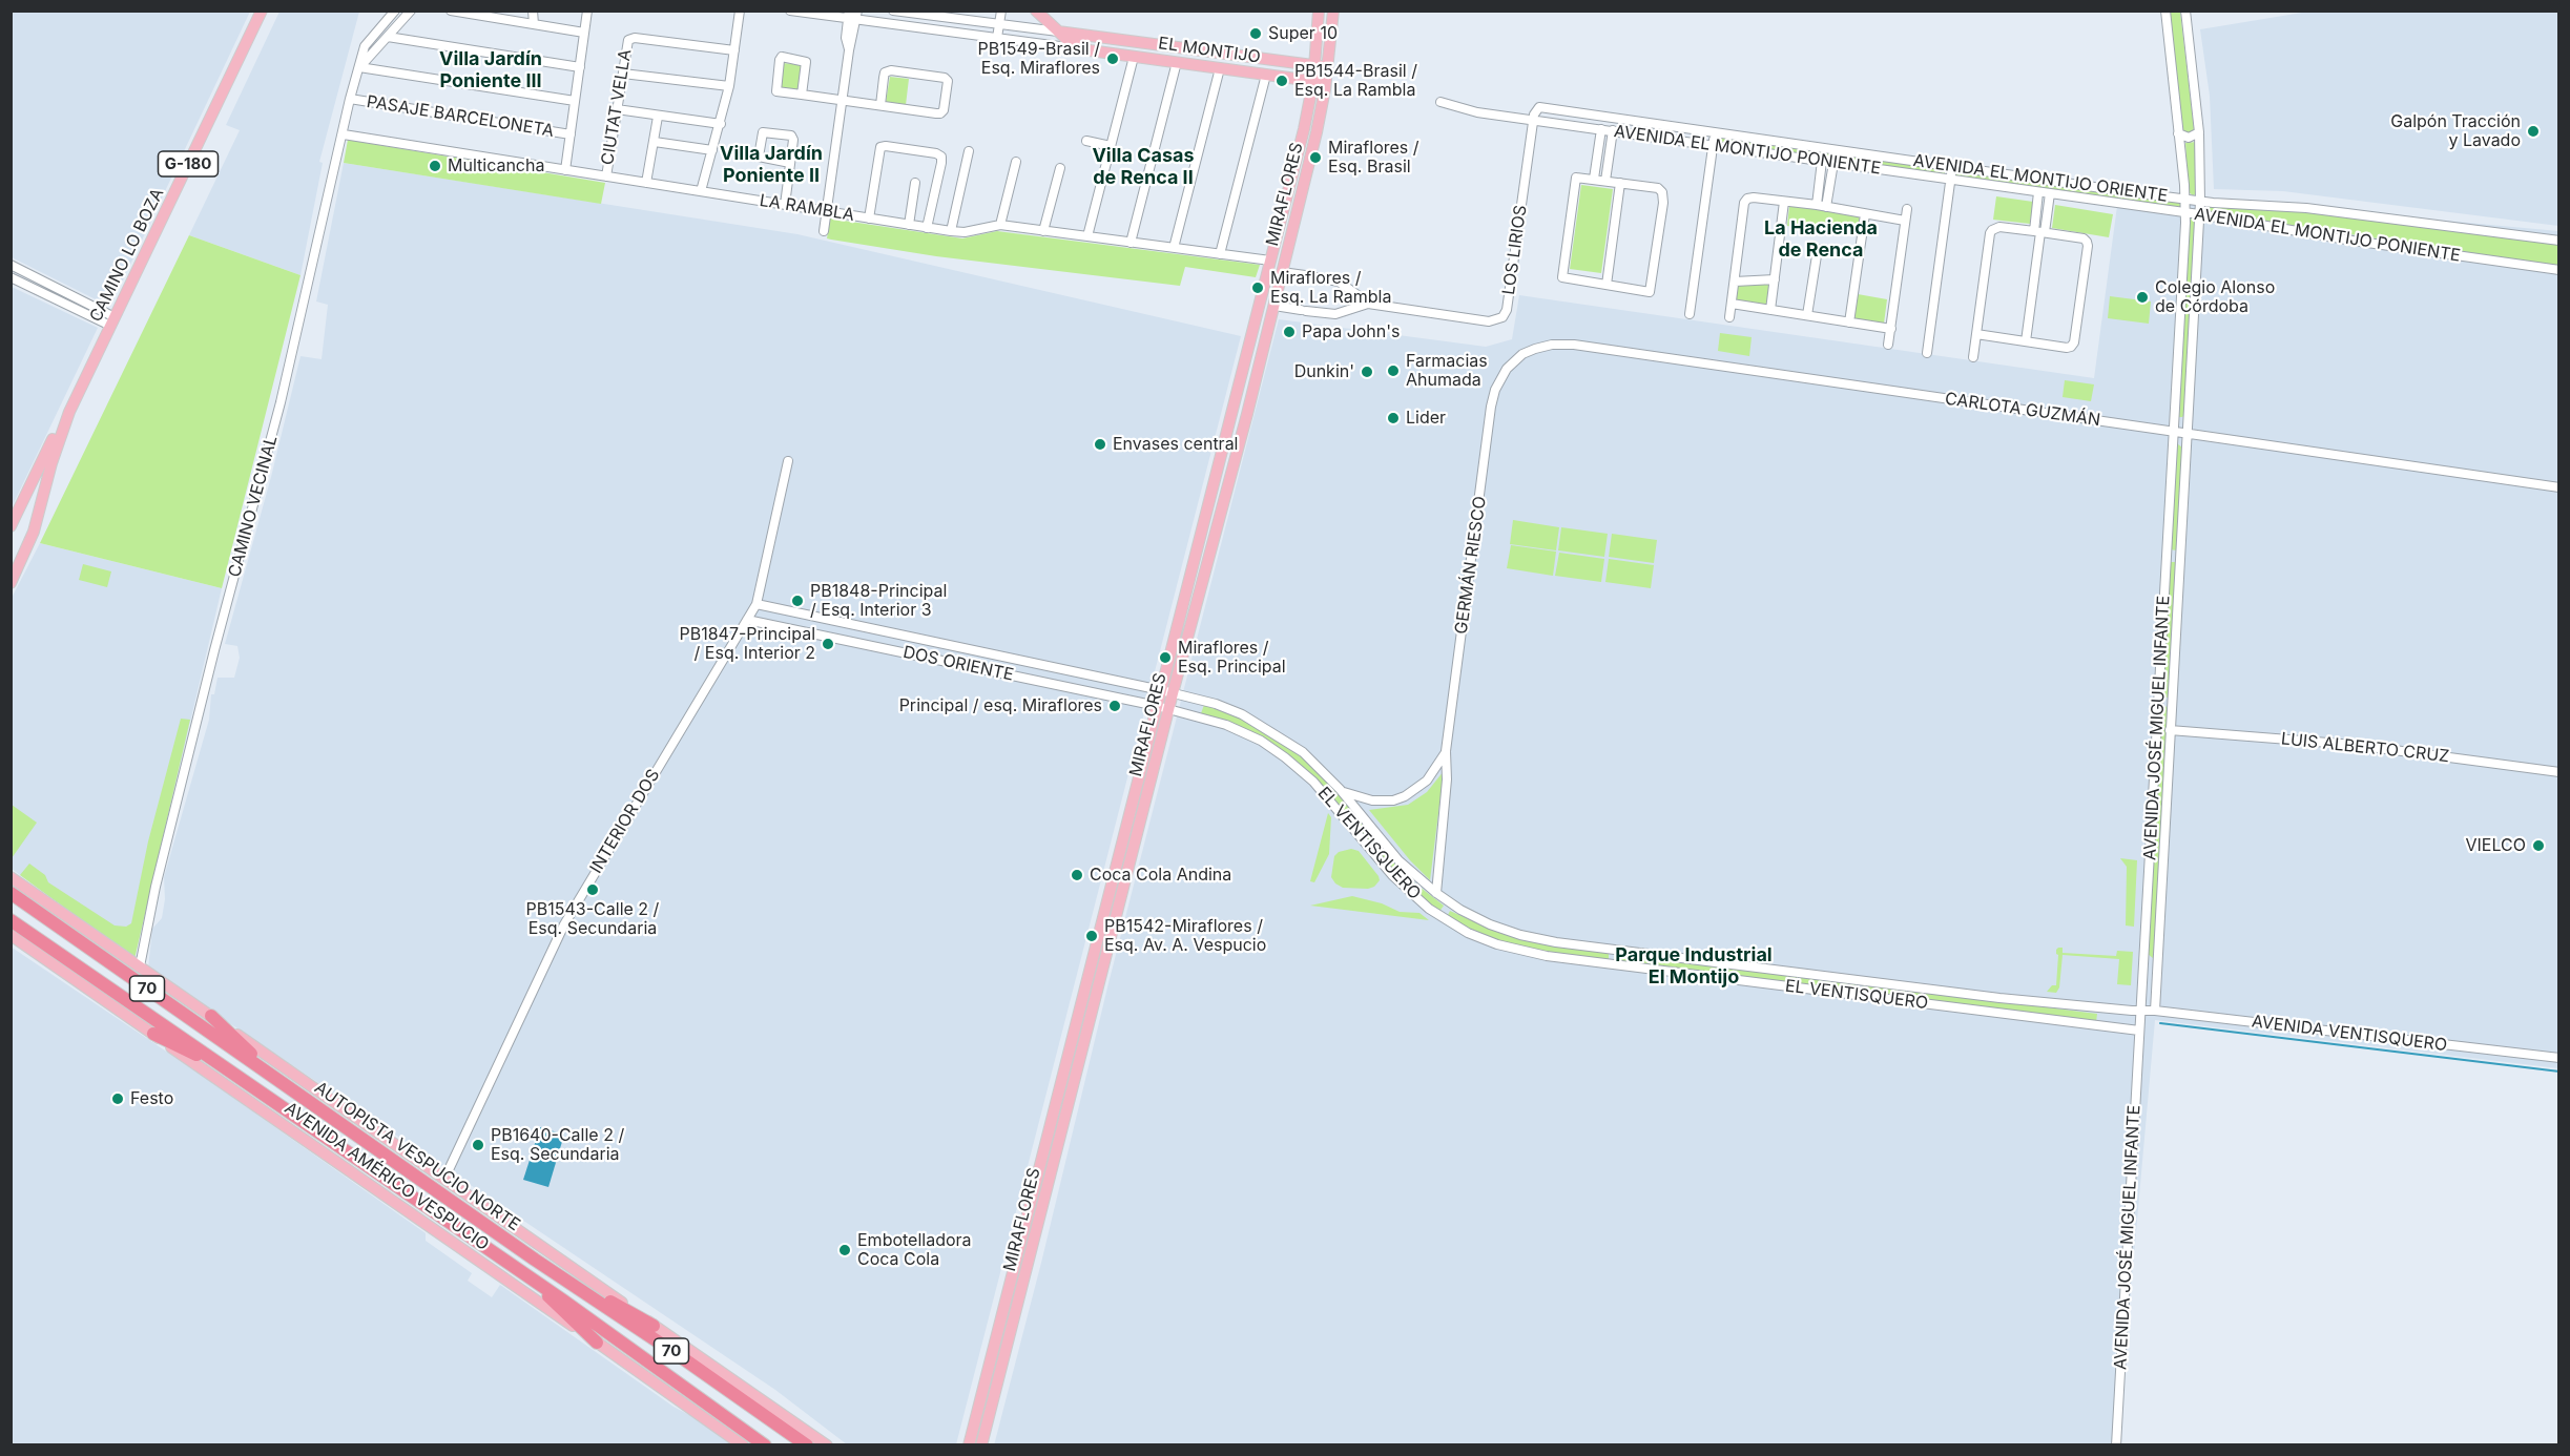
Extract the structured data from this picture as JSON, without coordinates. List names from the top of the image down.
{
  "streets": {
    "highway": ["70", "AUTOPISTA VESPUCIO NORTE"],
    "main road": [
      "EL MONTIJO",
      "G-180",
      "MIRAFLORES",
      "CAMINO LO BOZA",
      "AVENIDA AMÉRICO VESPUCIO"
    ],
    "street": [
      "CIUTAT VELLA",
      "PASAJE BARCELONETA",
      "AVENIDA EL MONTIJO PONIENTE",
      "AVENIDA EL MONTIJO ORIENTE",
      "LA RAMBLA",
      "LOS LIRIOS",
      "CARLOTA GUZMÁN",
      "CAMINO VECINAL",
      "GERMÁN RIESCO",
      "DOS ORIENTE",
      "AVENIDA JOSÉ MIGUEL INFANTE",
      "LUIS ALBERTO CRUZ",
      "INTERIOR DOS",
      "EL VENTISQUERO",
      "AVENIDA VENTISQUERO"
    ]
  },
  "crossings": [
    ["EL MONTIJO", "MIRAFLORES"],
    ["CIUTAT VELLA", "LA RAMBLA"],
    ["PASAJE BARCELONETA", "CAMINO VECINAL"],
    ["AVENIDA EL MONTIJO PONIENTE", "AVENIDA EL MONTIJO ORIENTE"],
    ["AVENIDA EL MONTIJO PONIENTE", "LOS LIRIOS"],
    ["AVENIDA EL MONTIJO PONIENTE", "AVENIDA JOSÉ MIGUEL INFANTE"],
    ["AVENIDA EL MONTIJO ORIENTE", "LOS LIRIOS"],
    ["AVENIDA EL MONTIJO ORIENTE", "AVENIDA JOSÉ MIGUEL INFANTE"],
    ["MIRAFLORES", "LA RAMBLA"],
    ["MIRAFLORES", "DOS ORIENTE"],
    ["MIRAFLORES", "EL VENTISQUERO"],
    ["LA RAMBLA", "CAMINO VECINAL"],
    ["CARLOTA GUZMÁN", "GERMÁN RIESCO"],
    ["CARLOTA GUZMÁN", "AVENIDA JOSÉ MIGUEL INFANTE"],
    ["CAMINO VECINAL", "AVENIDA AMÉRICO VESPUCIO"],
    ["GERMÁN RIESCO", "EL VENTISQUERO"],
    ["DOS ORIENTE", "INTERIOR DOS"],
    ["DOS ORIENTE", "EL VENTISQUERO"],
    ["AVENIDA JOSÉ MIGUEL INFANTE", "LUIS ALBERTO CRUZ"],
    ["AVENIDA JOSÉ MIGUEL INFANTE", "EL VENTISQUERO"],
    ["AVENIDA JOSÉ MIGUEL INFANTE", "AVENIDA VENTISQUERO"],
    ["INTERIOR DOS", "AVENIDA AMÉRICO VESPUCIO"],
    ["EL VENTISQUERO", "AVENIDA VENTISQUERO"]
  ],
  "districts": [
    "Villa Jardín Poniente III",
    "Villa Jardín Poniente II",
    "Villa Casas de Renca II",
    "La Hacienda de Renca",
    "Parque Industrial El Montijo"
  ],
  "places": [
    "Super 10",
    "PB1549-Brasil / Esq. Miraflores",
    "PB1544-Brasil / Esq. La Rambla",
    "Galpón Tracción y Lavado",
    "Miraflores / Esq. Brasil",
    "Multicancha",
    "Miraflores / Esq. La Rambla",
    "Colegio Alonso de Córdoba",
    "Papa John's",
    "Farmacias Ahumada",
    "Dunkin'",
    "Lider",
    "Envases central",
    "PB1848-Principal / Esq. Interior 3",
    "PB1847-Principal / Esq. Interior 2",
    "Miraflores / Esq. Principal",
    "Principal / esq. Miraflores",
    "VIELCO",
    "Coca Cola Andina",
    "PB1543-Calle 2 / Esq. Secundaria",
    "PB1542-Miraflores / Esq. Av. A. Vespucio",
    "Festo",
    "PB1640-Calle 2 / Esq. Secundaria",
    "Embotelladora Coca Cola"
  ]
}
